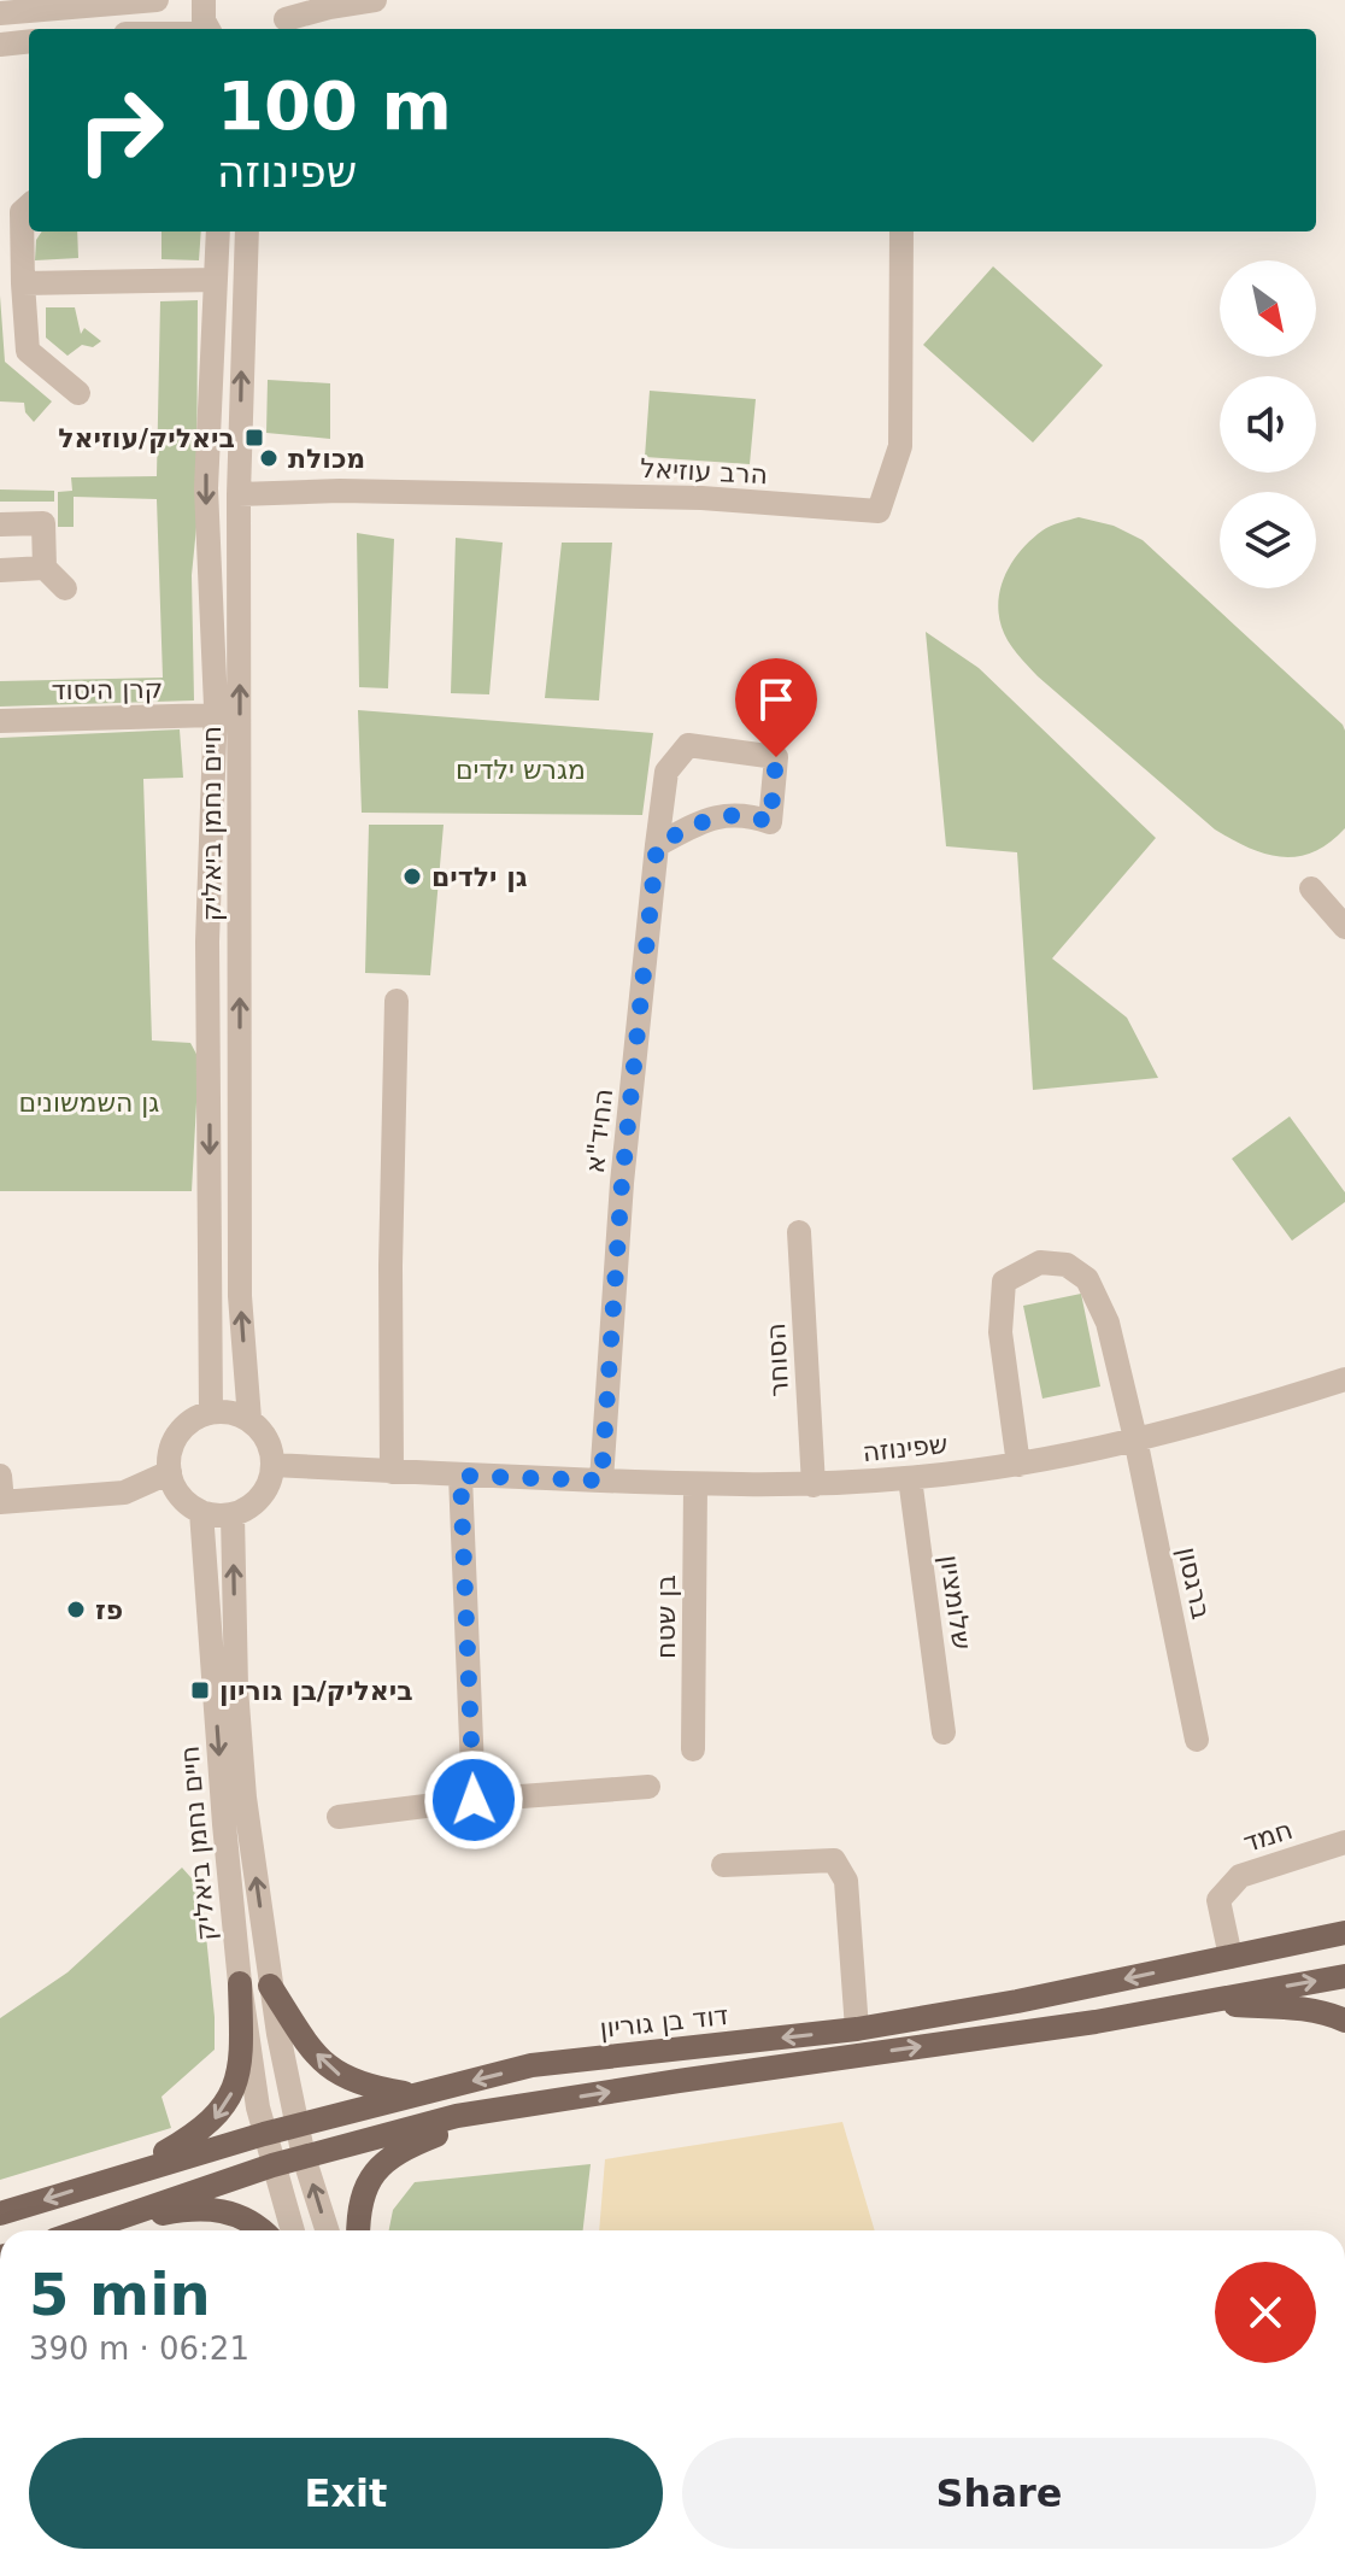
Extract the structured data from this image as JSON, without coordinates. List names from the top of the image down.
{
  "streets": {
    "main road": ["דוד בן גוריון"],
    "street": [
      "הרב עוזיאל",
      "קרן היסוד",
      "חיים נחמן ביאליק",
      "החיד\"א",
      "הסוחר",
      "שפינוזה",
      "ברגסון",
      "שלומציון",
      "בן שטח",
      "חמד"
    ]
  },
  "crossings": [
    ["הרב עוזיאל", "חיים נחמן ביאליק"],
    ["קרן היסוד", "חיים נחמן ביאליק"],
    ["חיים נחמן ביאליק", "שפינוזה"],
    ["חיים נחמן ביאליק", "דוד בן גוריון"],
    ["החיד\"א", "שפינוזה"],
    ["הסוחר", "שפינוזה"],
    ["שפינוזה", "ברגסון"],
    ["שפינוזה", "שלומציון"],
    ["שפינוזה", "בן שטח"],
    ["חמד", "דוד בן גוריון"]
  ],
  "parks": ["מגרש ילדים", "גן השמשונים"],
  "places": {
    "transit": ["ביאליק/עוזיאל", "ביאליק/בן גוריון"],
    "other": ["מכולת", "גן ילדים", "פז"]
  },
  "north": "bottom right",
  "page": {
    "turn": ["100 m", "שפינוזה"],
    "heading": ["5 min", "390 m · 06:21"],
    "buttons": ["Exit", "Share"]
  }
}
